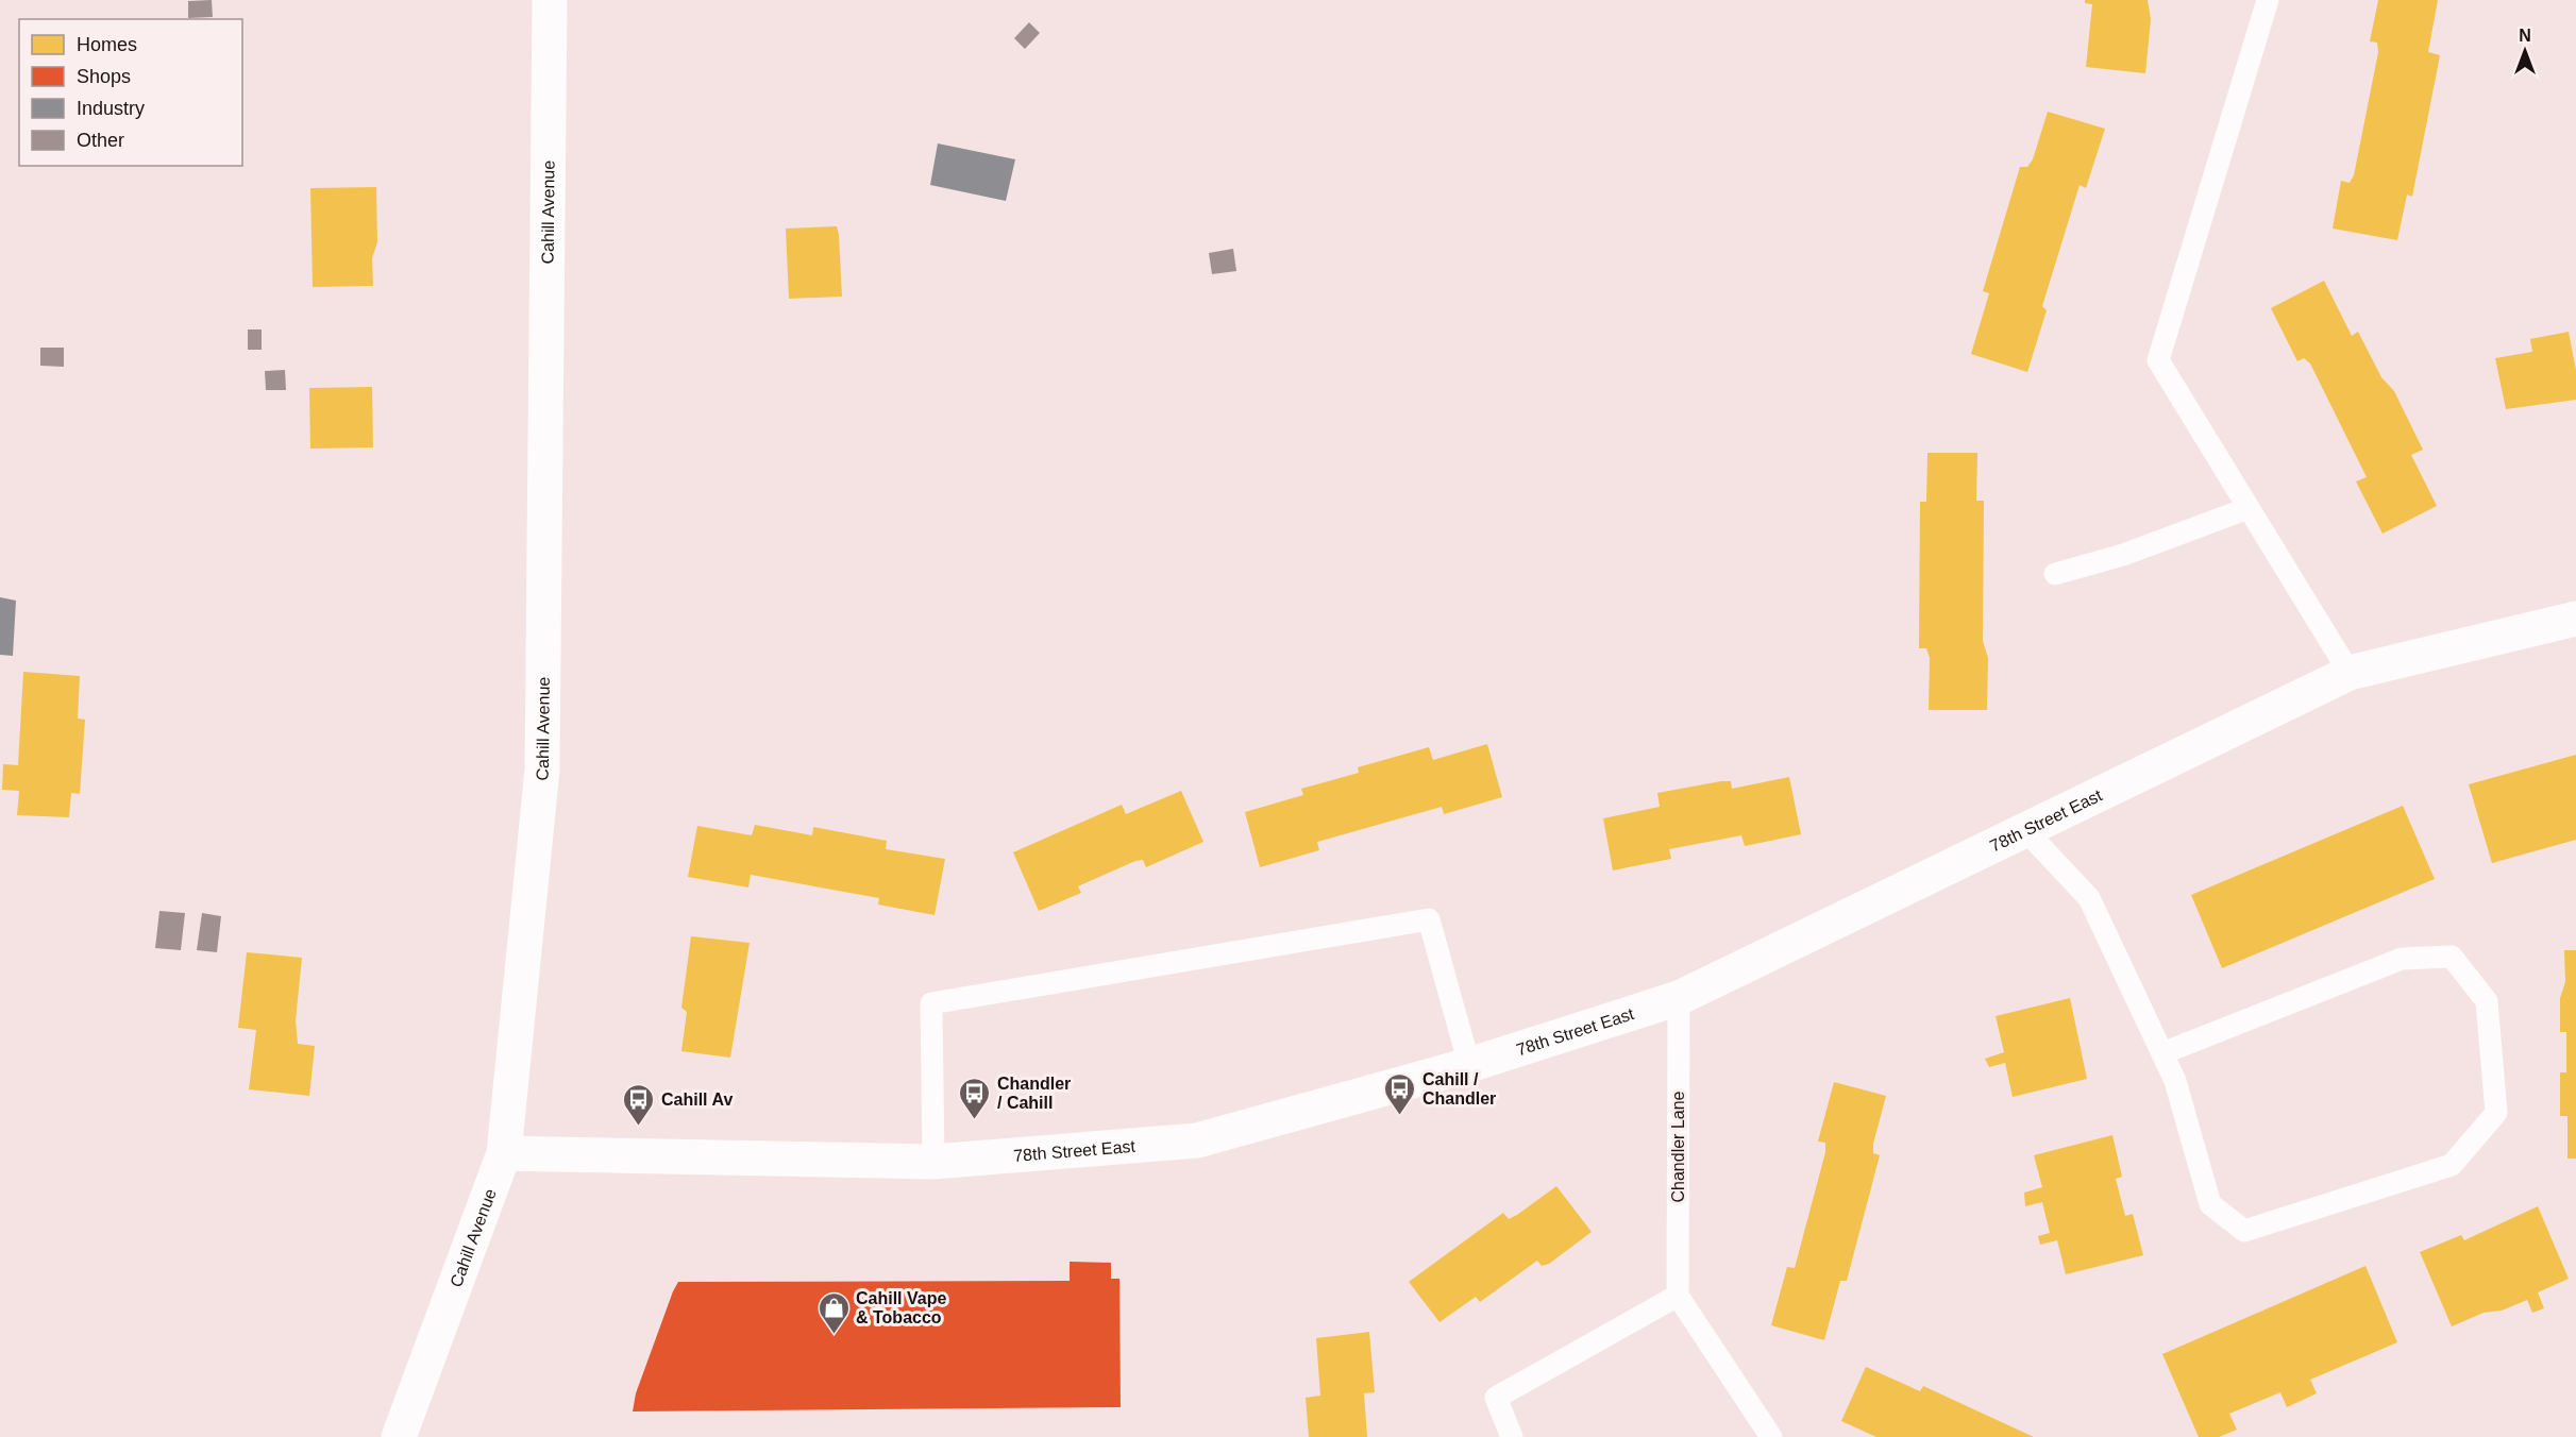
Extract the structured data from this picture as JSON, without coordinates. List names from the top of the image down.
{
  "streets": {
    "street": ["Cahill Avenue", "78th Street East"],
    "lane": ["Chandler Lane"]
  },
  "crossings": [
    ["Cahill Avenue", "78th Street East"],
    ["78th Street East", "Chandler Lane"]
  ],
  "places": {
    "bus stop": ["Cahill / Chandler", "Chandler / Cahill", "Cahill Av"],
    "shop": ["Cahill Vape & Tobacco"]
  },
  "legend": [
    "Homes",
    "Shops",
    "Industry",
    "Other"
  ],
  "north": "top"
}
